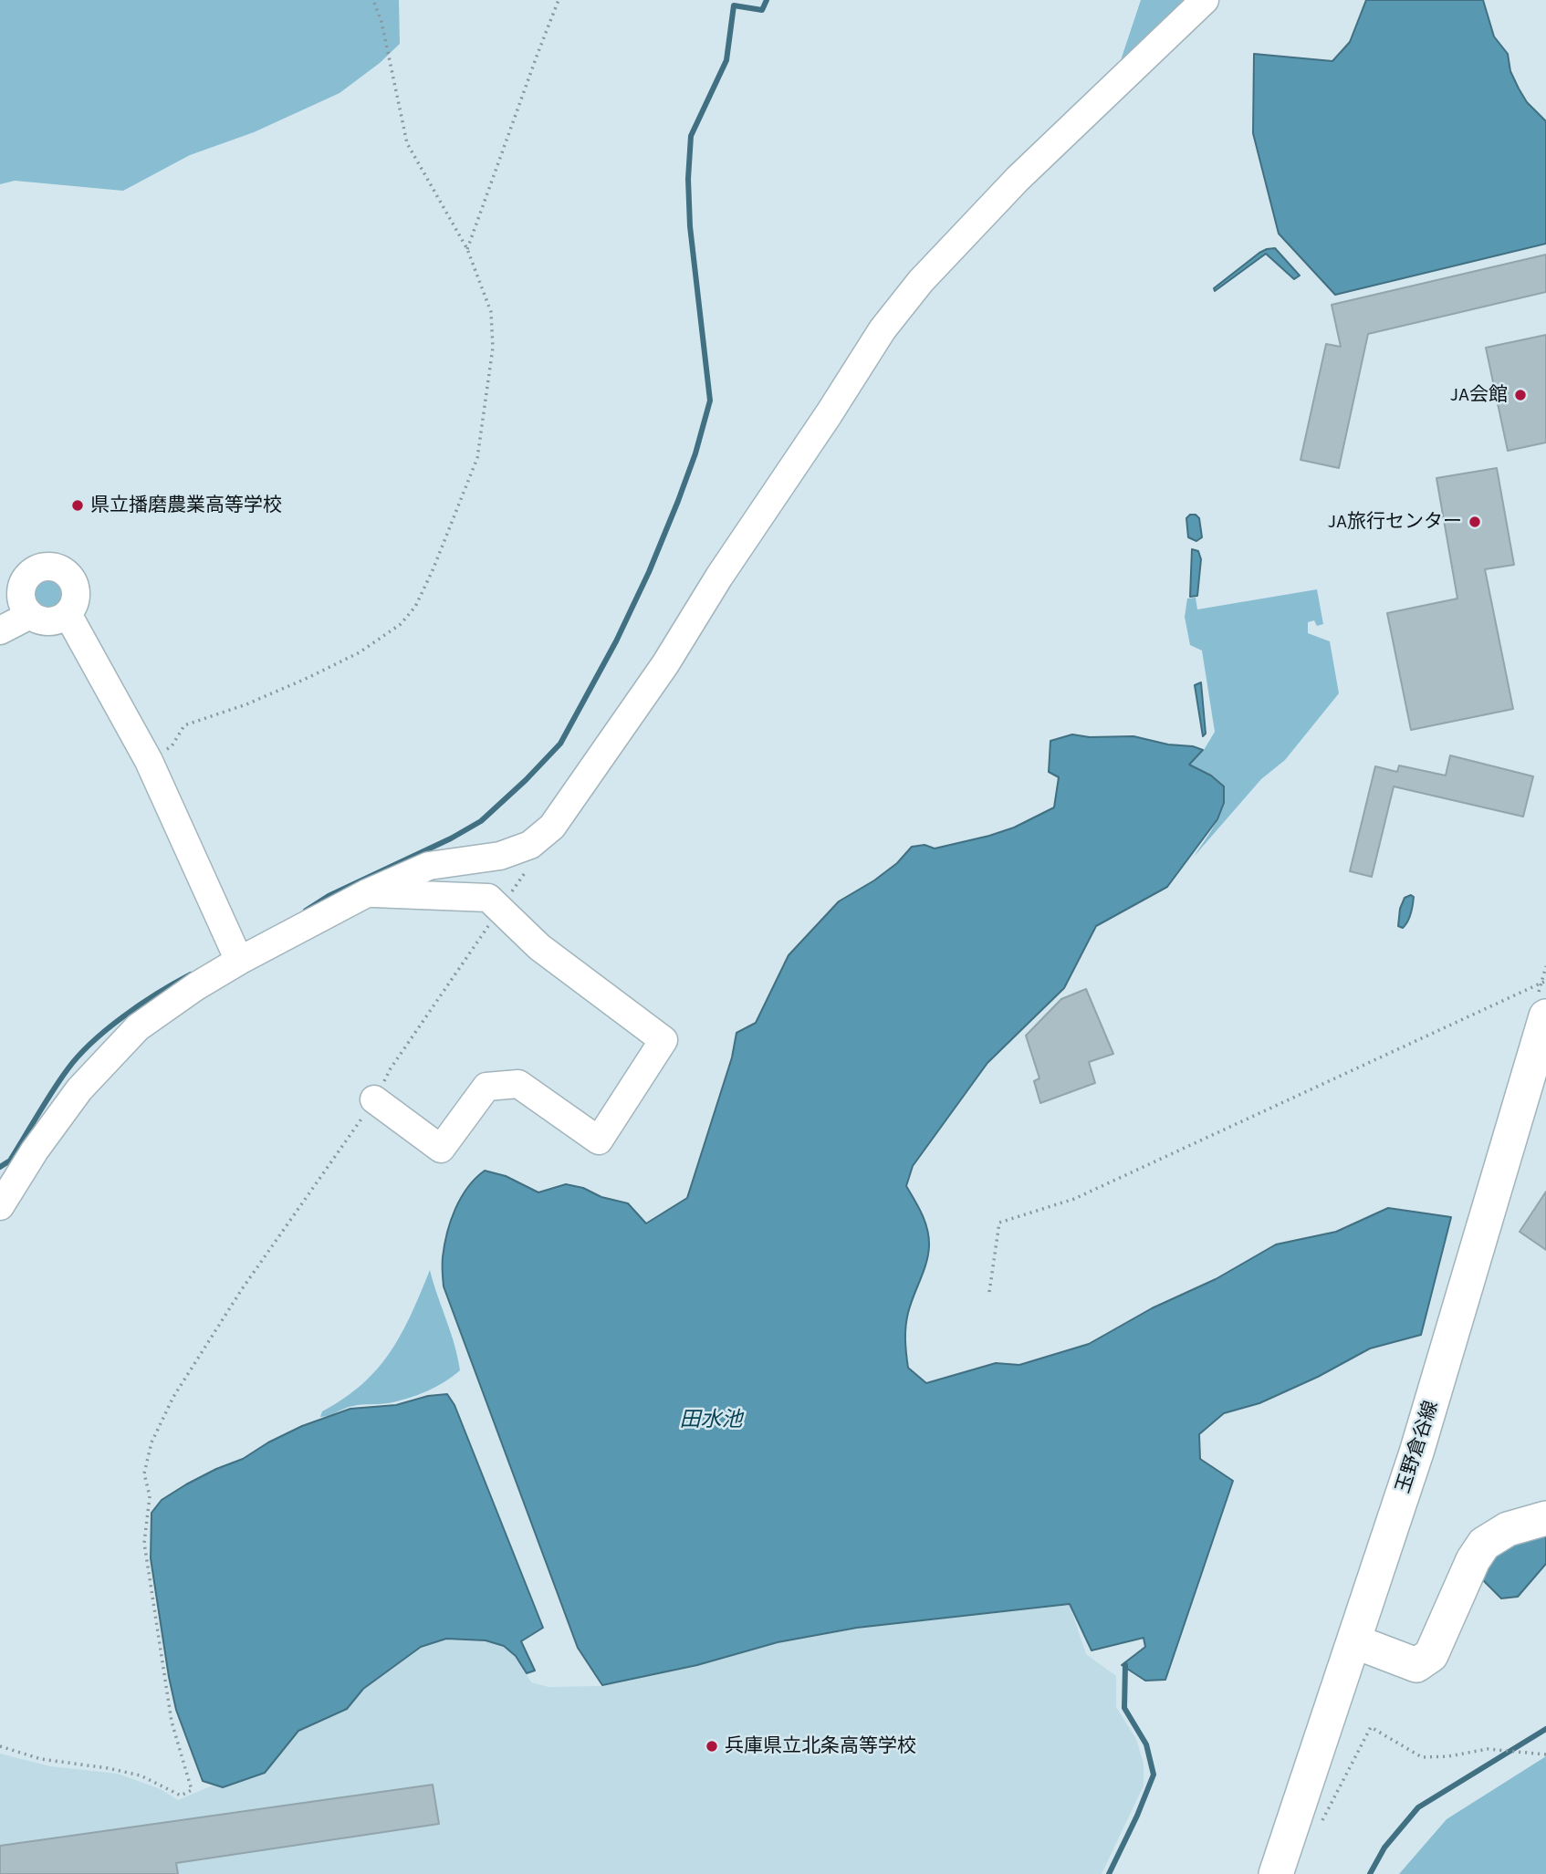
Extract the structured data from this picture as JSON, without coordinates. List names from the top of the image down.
{
  "streets": {
    "main road": ["玉野倉谷線"]
  },
  "water": ["田水池"],
  "places": [
    "JA会館",
    "県立播磨農業高等学校",
    "JA旅行センター",
    "兵庫県立北条高等学校"
  ]
}
